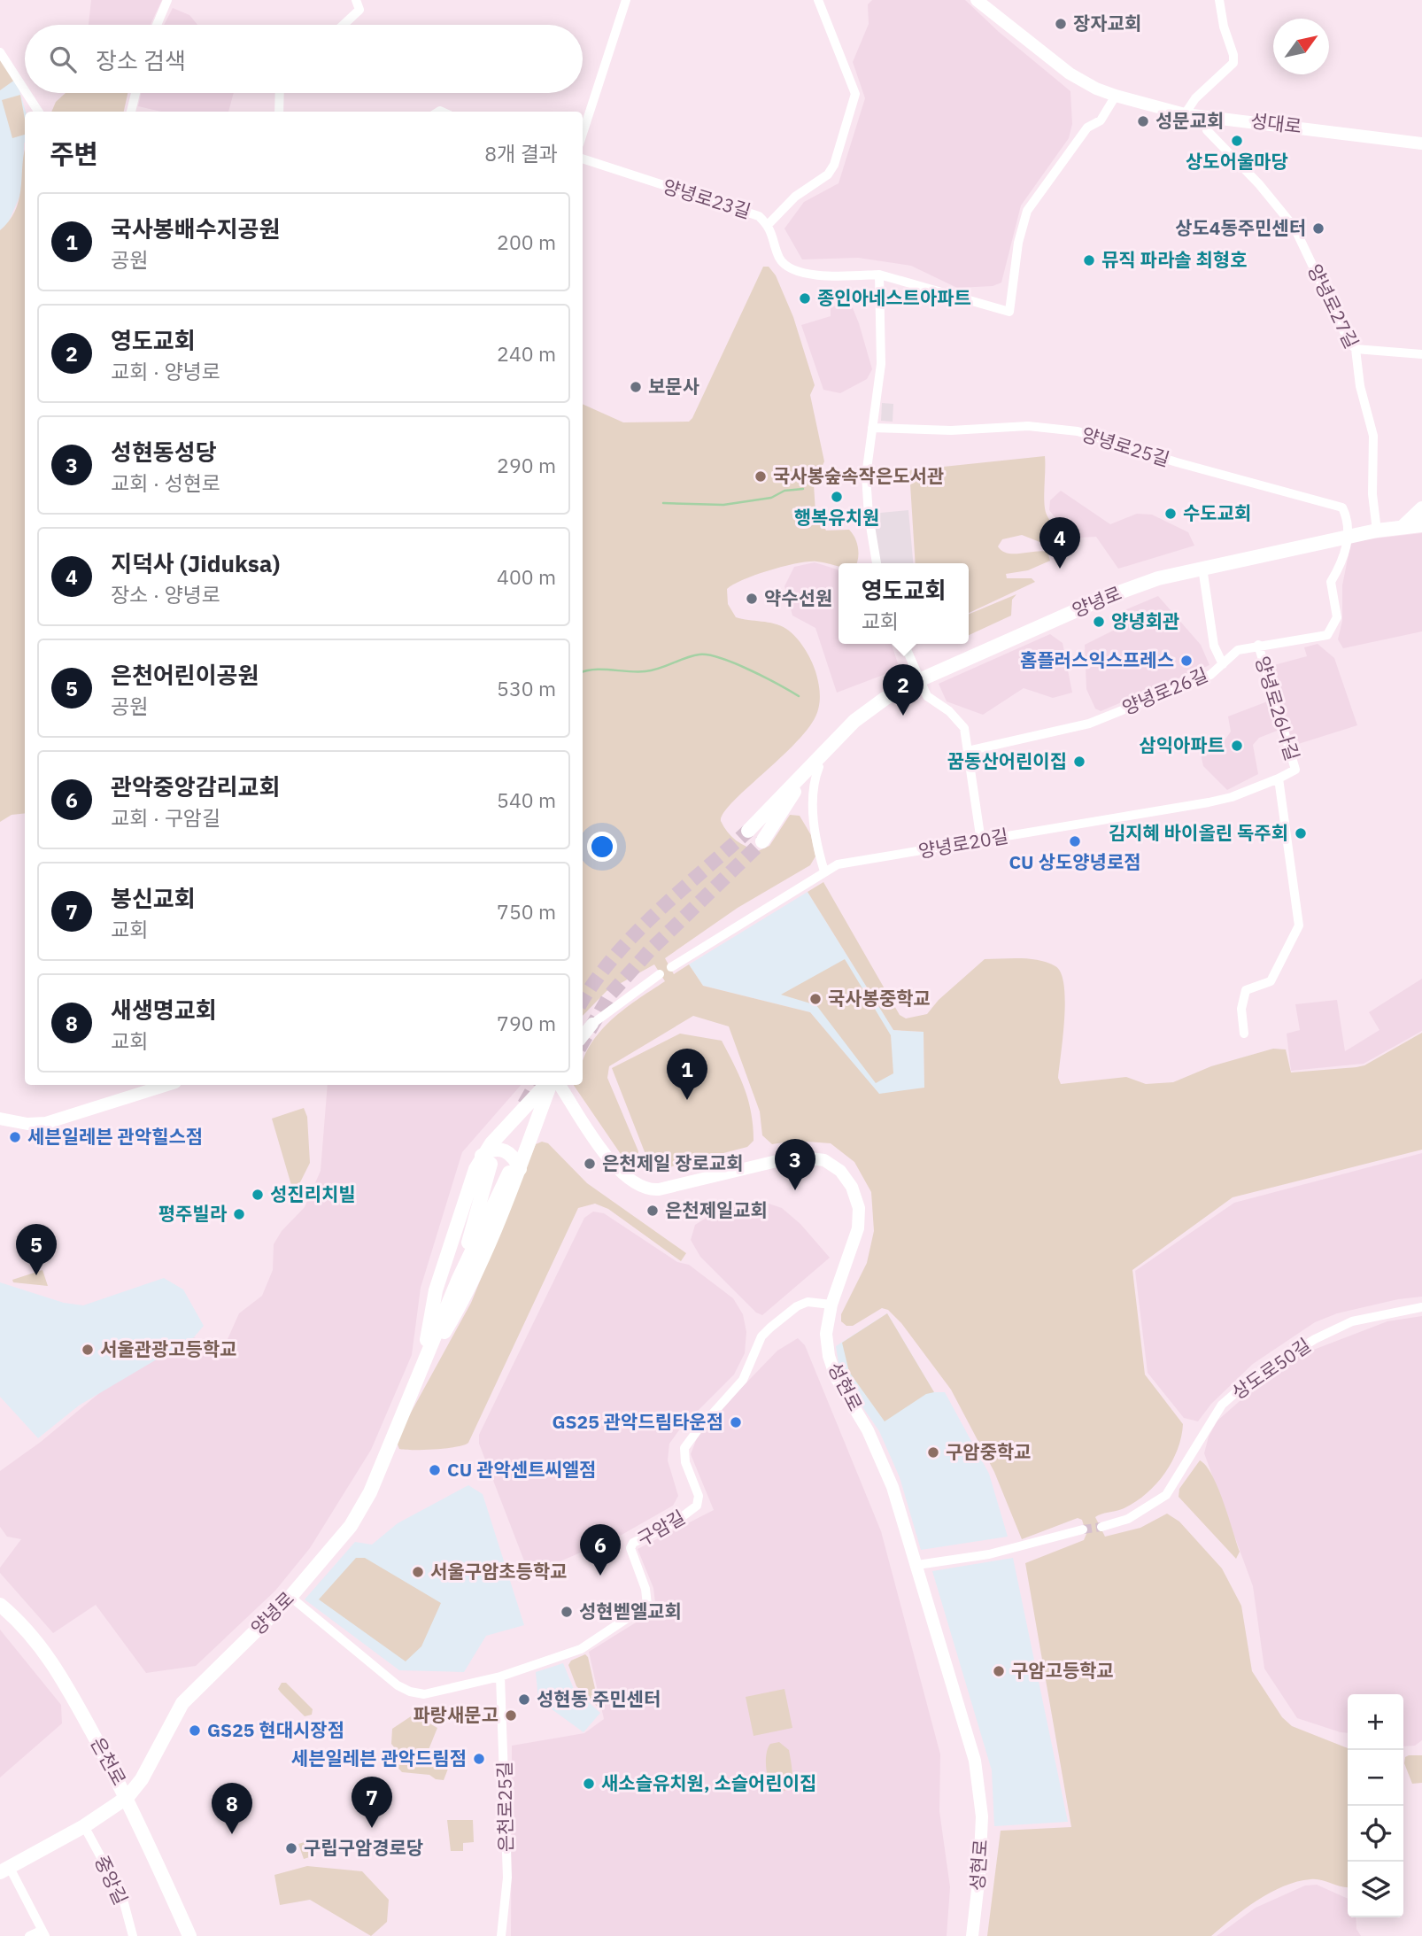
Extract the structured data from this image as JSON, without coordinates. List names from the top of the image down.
{
  "streets": {
    "main road": ["양녕로", "은천로"],
    "street": [
      "성대로",
      "양녕로23길",
      "양녕로27길",
      "양녕로25길",
      "양녕로26길",
      "양녕로26나길",
      "양녕로20길",
      "상도로50길",
      "성현로",
      "구암길",
      "은천로25길",
      "중앙길"
    ]
  },
  "crossings": [
    ["성대로", "양녕로23길"],
    ["성대로", "양녕로27길"],
    ["양녕로27길", "양녕로"],
    ["양녕로25길", "양녕로"],
    ["양녕로25길", "양녕로26길"],
    ["양녕로", "양녕로26길"],
    ["양녕로", "구암길"],
    ["양녕로", "은천로"],
    ["양녕로", "중앙길"],
    ["양녕로26길", "양녕로26나길"],
    ["양녕로26나길", "양녕로20길"],
    ["성현로", "구암길"],
    ["구암길", "은천로25길"]
  ],
  "places": [
    "장자교회",
    "성문교회",
    "상도어울마당",
    "상도4동주민센터",
    "뮤직 파라솔 최형호",
    "종인아네스트아파트",
    "보문사",
    "국사봉숲속작은도서관",
    "행복유치원",
    "수도교회",
    "약수선원",
    "양녕회관",
    "홈플러스익스프레스",
    "삼익아파트",
    "꿈동산어린이집",
    "김지혜 바이올린 독주회",
    "CU 상도양녕로점",
    "국사봉중학교",
    "세븐일레븐 관악힐스점",
    "은천제일 장로교회",
    "성진리치빌",
    "은천제일교회",
    "평주빌라",
    "서울관광고등학교",
    "GS25 관악드림타운점",
    "구암중학교",
    "CU 관악센트씨엘점",
    "서울구암초등학교",
    "성현벧엘교회",
    "구암고등학교",
    "성현동 주민센터",
    "파랑새문고",
    "GS25 현대시장점",
    "세븐일레븐 관악드림점",
    "새소슬유치원, 소슬어린이집",
    "구립구암경로당"
  ],
  "north": "top right",
  "page": {
    "search": "장소 검색",
    "heading": ["주변", "8개 결과"],
    "list": [
      {
        "mark": "1",
        "name": "국사봉배수지공원",
        "note": "공원",
        "value": "200 m"
      },
      {
        "mark": "2",
        "name": "영도교회",
        "note": "교회 · 양녕로",
        "value": "240 m"
      },
      {
        "mark": "3",
        "name": "성현동성당",
        "note": "교회 · 성현로",
        "value": "290 m"
      },
      {
        "mark": "4",
        "name": "지덕사 (Jiduksa)",
        "note": "장소 · 양녕로",
        "value": "400 m"
      },
      {
        "mark": "5",
        "name": "은천어린이공원",
        "note": "공원",
        "value": "530 m"
      },
      {
        "mark": "6",
        "name": "관악중앙감리교회",
        "note": "교회 · 구암길",
        "value": "540 m"
      },
      {
        "mark": "7",
        "name": "봉신교회",
        "note": "교회",
        "value": "750 m"
      },
      {
        "mark": "8",
        "name": "새생명교회",
        "note": "교회",
        "value": "790 m"
      }
    ],
    "pins": [
      "4",
      "2",
      "1",
      "3",
      "5",
      "6",
      "7",
      "8"
    ],
    "popup": ["영도교회", "교회"],
    "map_buttons": ["+", "−"]
  }
}
